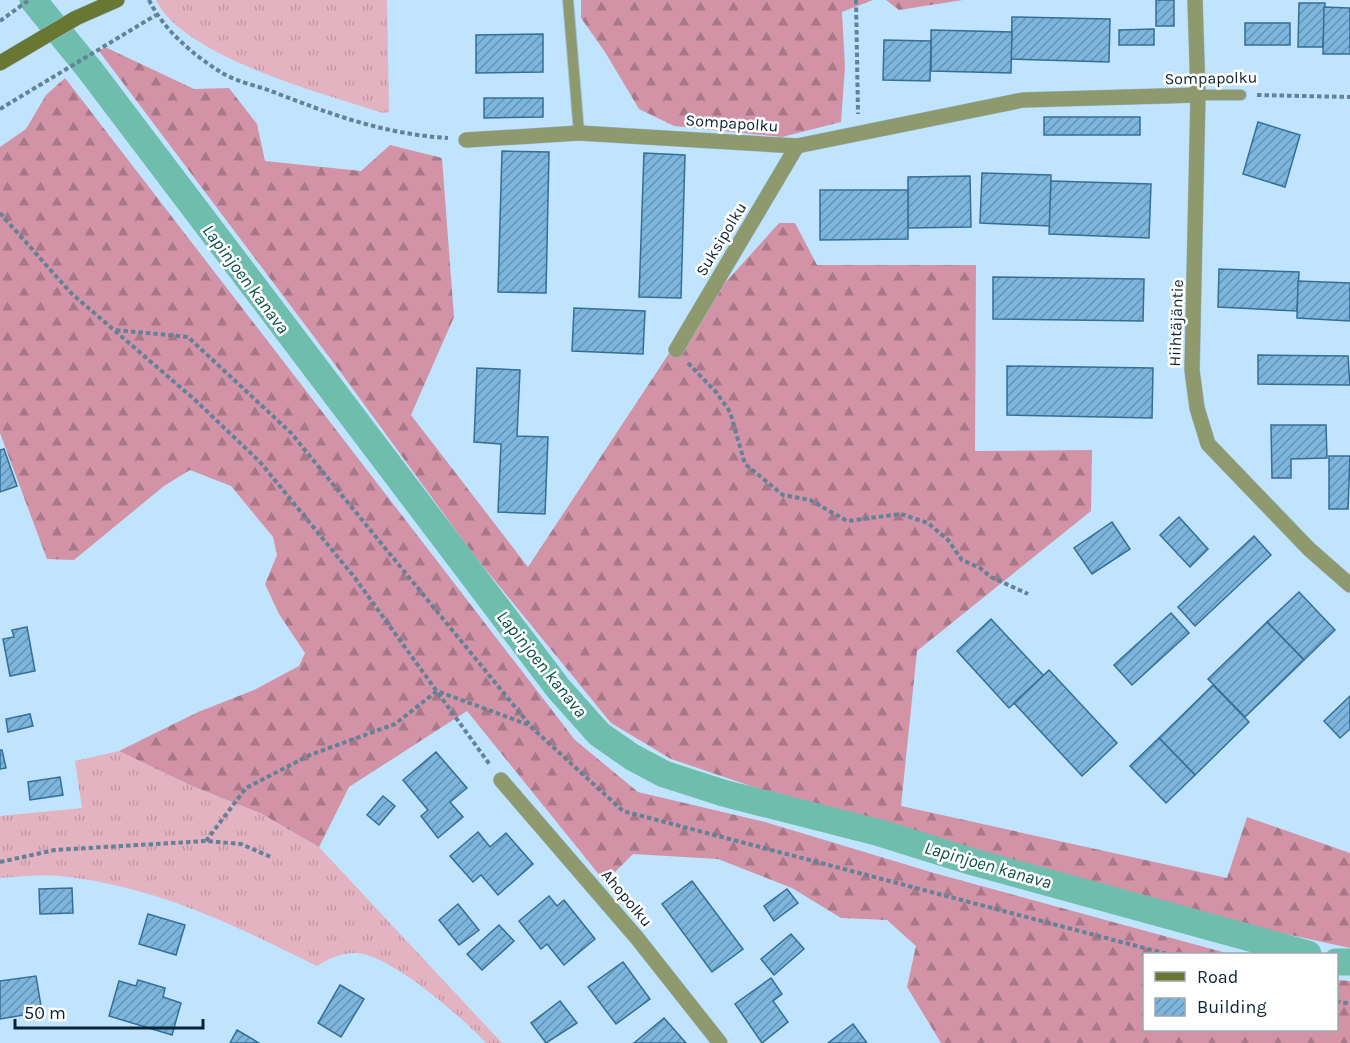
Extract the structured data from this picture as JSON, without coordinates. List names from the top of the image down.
{
  "streets": {
    "street": [
      "Sompapolku",
      "Suksipolku",
      "Hiihtäjäntie",
      "Ahopolku"
    ]
  },
  "crossings": [
    ["Sompapolku", "Suksipolku"],
    ["Sompapolku", "Hiihtäjäntie"]
  ],
  "water": ["Lapinjoen kanava"],
  "legend": ["Road", "Building"],
  "scale_bar": "50 m"
}
